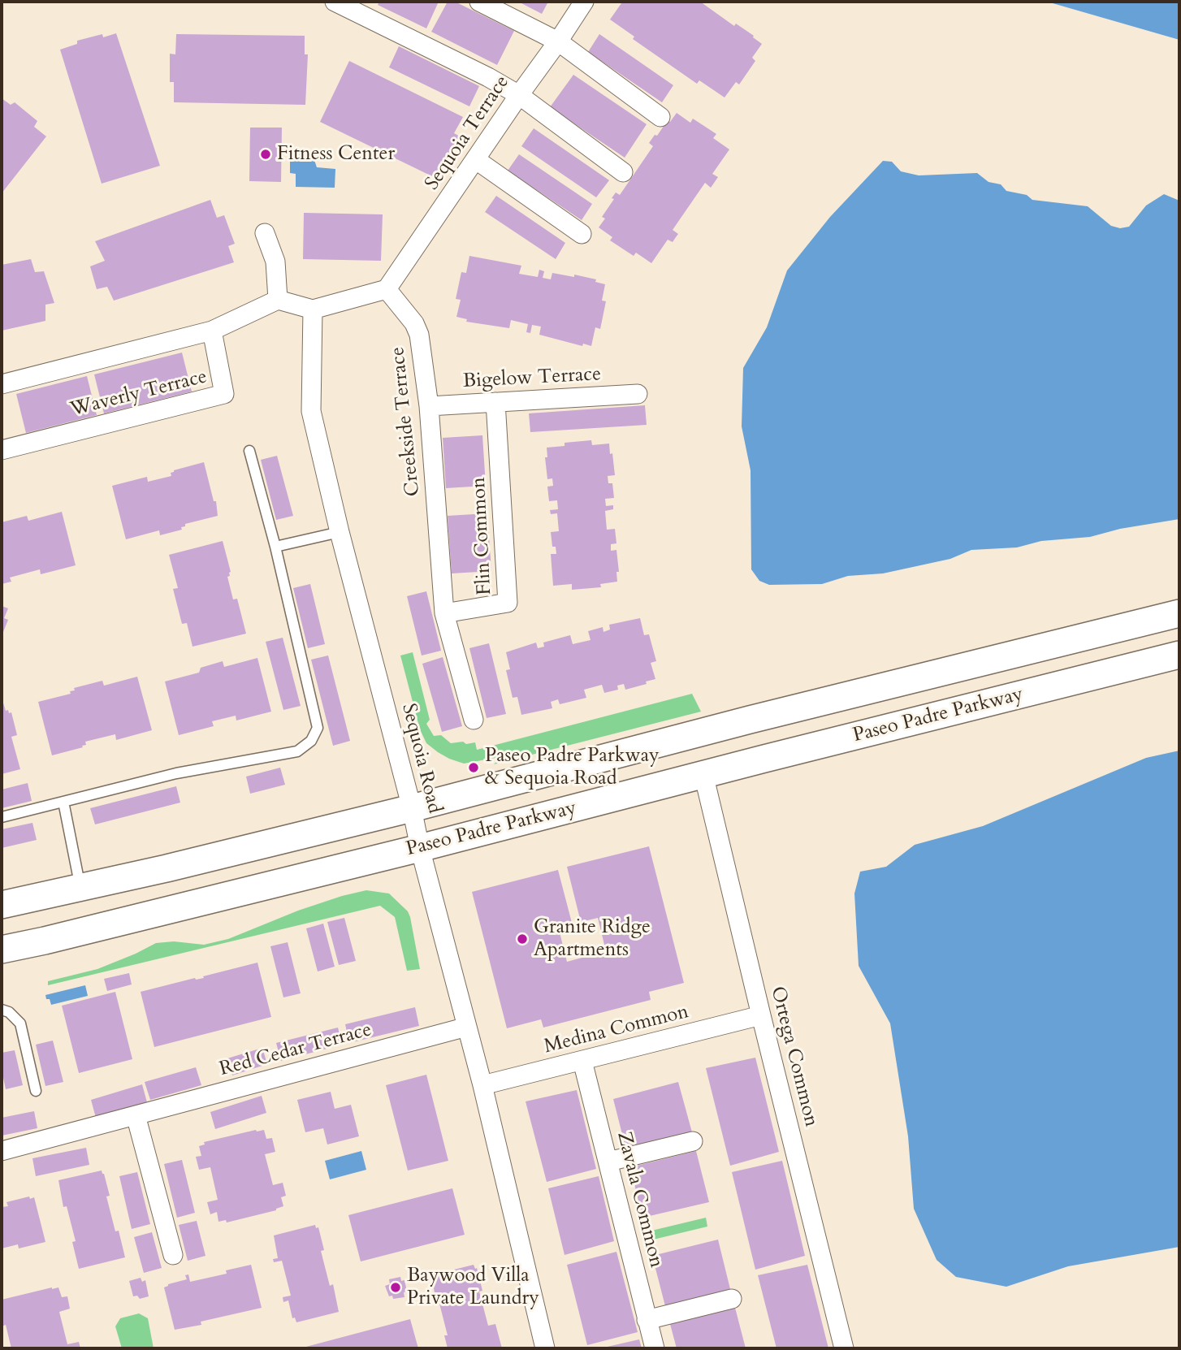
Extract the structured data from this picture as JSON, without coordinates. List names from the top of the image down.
{
  "streets": {
    "main road": ["Paseo Padre Parkway"],
    "street": [
      "Sequoia Terrace",
      "Bigelow Terrace",
      "Waverly Terrace",
      "Creekside Terrace",
      "Flin Common",
      "Sequoia Road",
      "Medina Common",
      "Red Cedar Terrace",
      "Ortega Common",
      "Zavala Common"
    ]
  },
  "crossings": [
    ["Sequoia Terrace", "Creekside Terrace"],
    ["Bigelow Terrace", "Creekside Terrace"],
    ["Bigelow Terrace", "Flin Common"],
    ["Creekside Terrace", "Flin Common"],
    ["Paseo Padre Parkway", "Sequoia Road"],
    ["Paseo Padre Parkway", "Ortega Common"],
    ["Sequoia Road", "Medina Common"],
    ["Sequoia Road", "Red Cedar Terrace"],
    ["Medina Common", "Ortega Common"],
    ["Medina Common", "Zavala Common"]
  ],
  "places": [
    "Fitness Center",
    "Paseo Padre Parkway & Sequoia Road",
    "Granite Ridge Apartments",
    "Baywood Villa Private Laundry"
  ]
}
